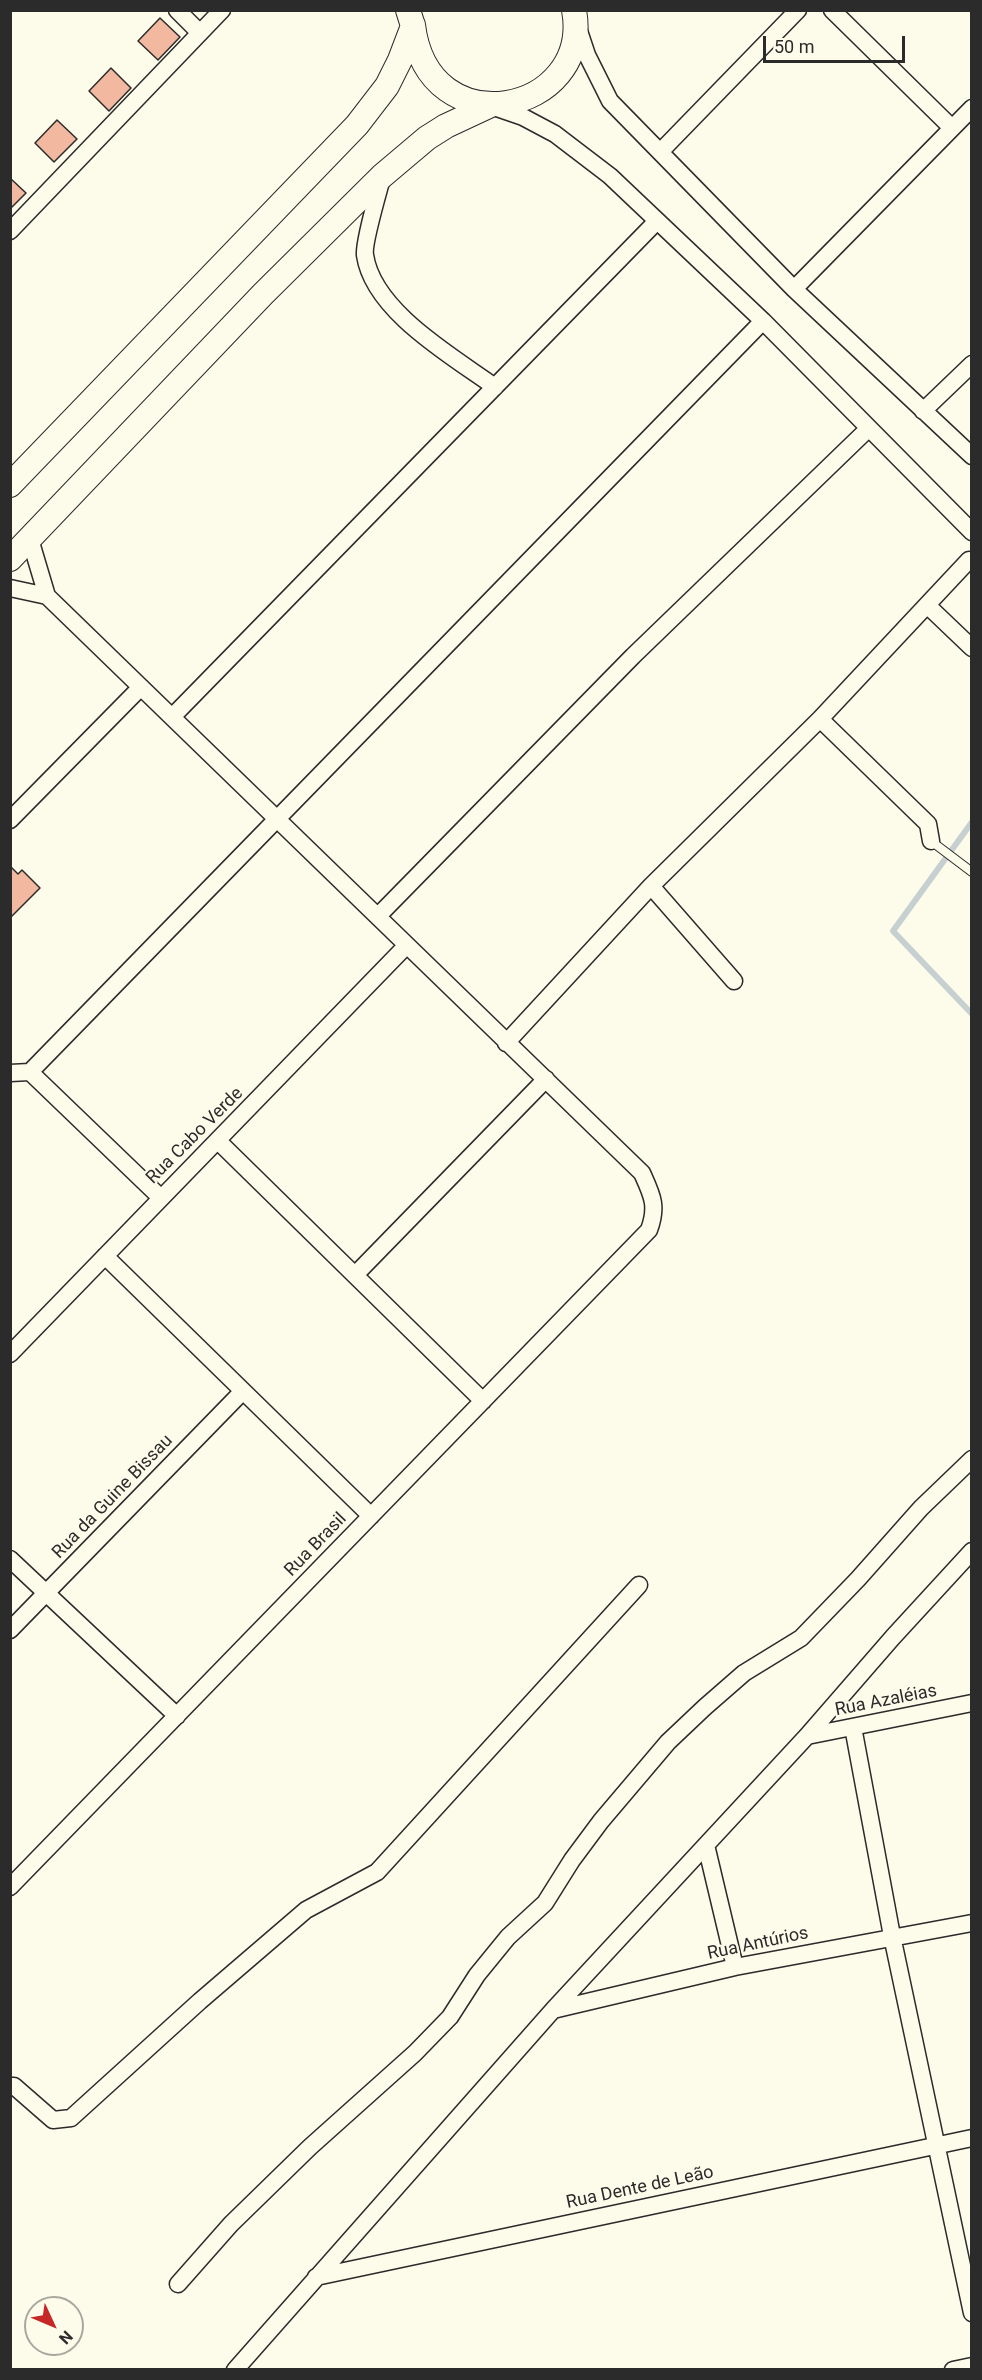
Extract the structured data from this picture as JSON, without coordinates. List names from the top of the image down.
{
  "streets": {
    "street": [
      "Rua Cabo Verde",
      "Rua da Guine Bissau",
      "Rua Brasil",
      "Rua Azaléias",
      "Rua Antúrios",
      "Rua Dente de Leão"
    ]
  },
  "scale_bar": "50 m",
  "north": "bottom right"
}
